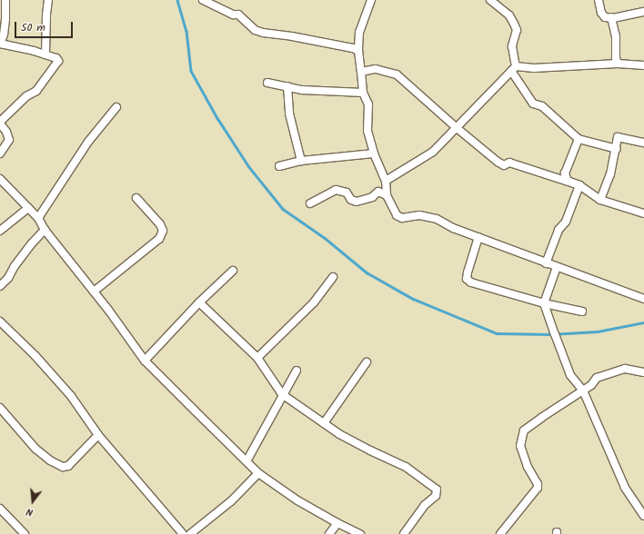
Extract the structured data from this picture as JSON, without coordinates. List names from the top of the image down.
{
  "scale_bar": "50 m",
  "north": "bottom"
}
